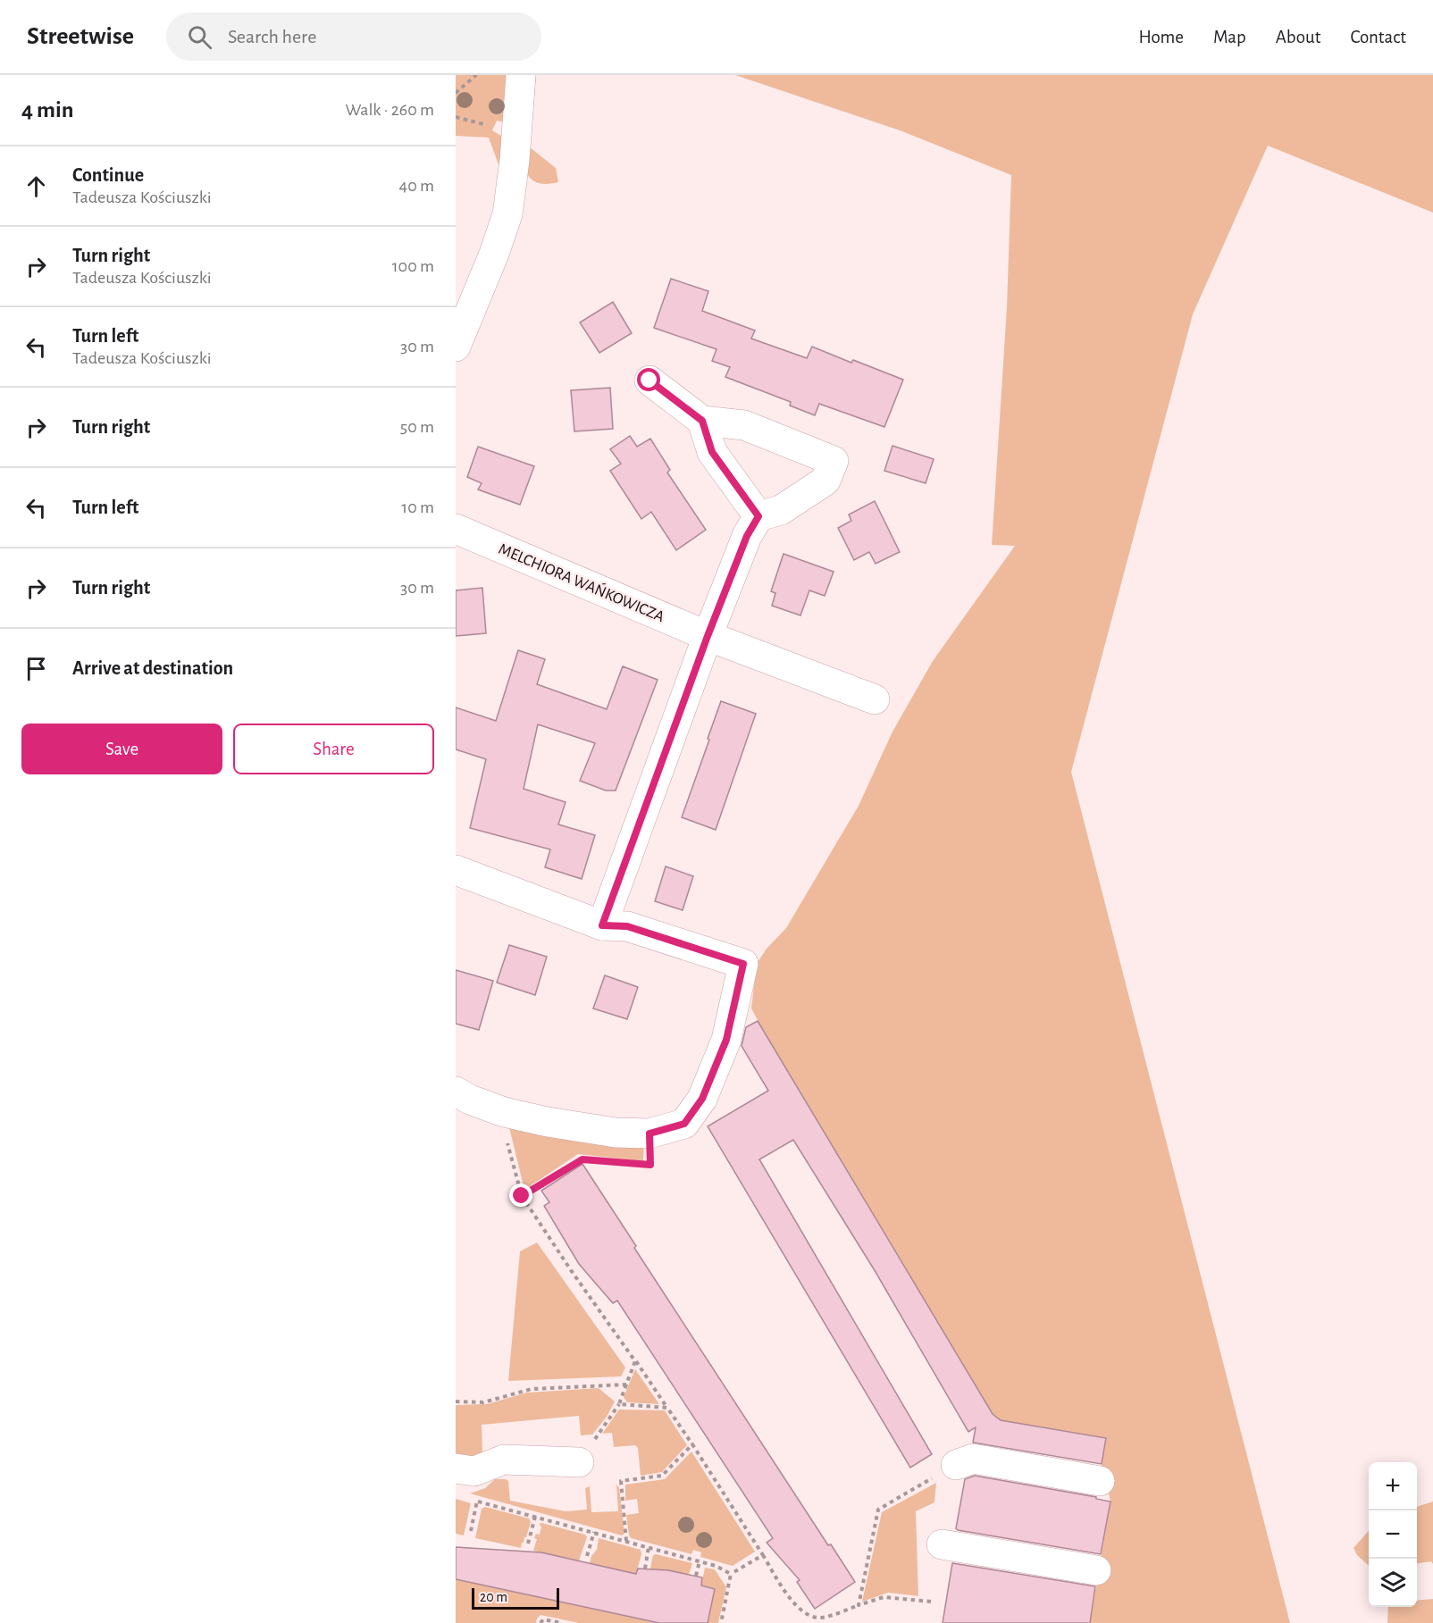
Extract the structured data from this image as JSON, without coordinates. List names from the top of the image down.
{
  "streets": {
    "street": ["MELCHIORA WAŃKOWICZA"]
  },
  "scale_bar": "20 m",
  "page": {
    "header": "Streetwise",
    "search": "Search here",
    "nav": [
      "Home",
      "Map",
      "About",
      "Contact"
    ],
    "heading": ["4 min", "Walk · 260 m"],
    "list": [
      ["Continue", "Tadeusza Kościuszki", "40 m"],
      ["Turn right", "Tadeusza Kościuszki", "100 m"],
      ["Turn left", "Tadeusza Kościuszki", "30 m"],
      ["Turn right", "50 m"],
      ["Turn left", "10 m"],
      ["Turn right", "30 m"],
      "Arrive at destination"
    ],
    "buttons": ["Save", "Share"],
    "map_buttons": ["+", "−"],
    "scale": "20 m"
  }
}
